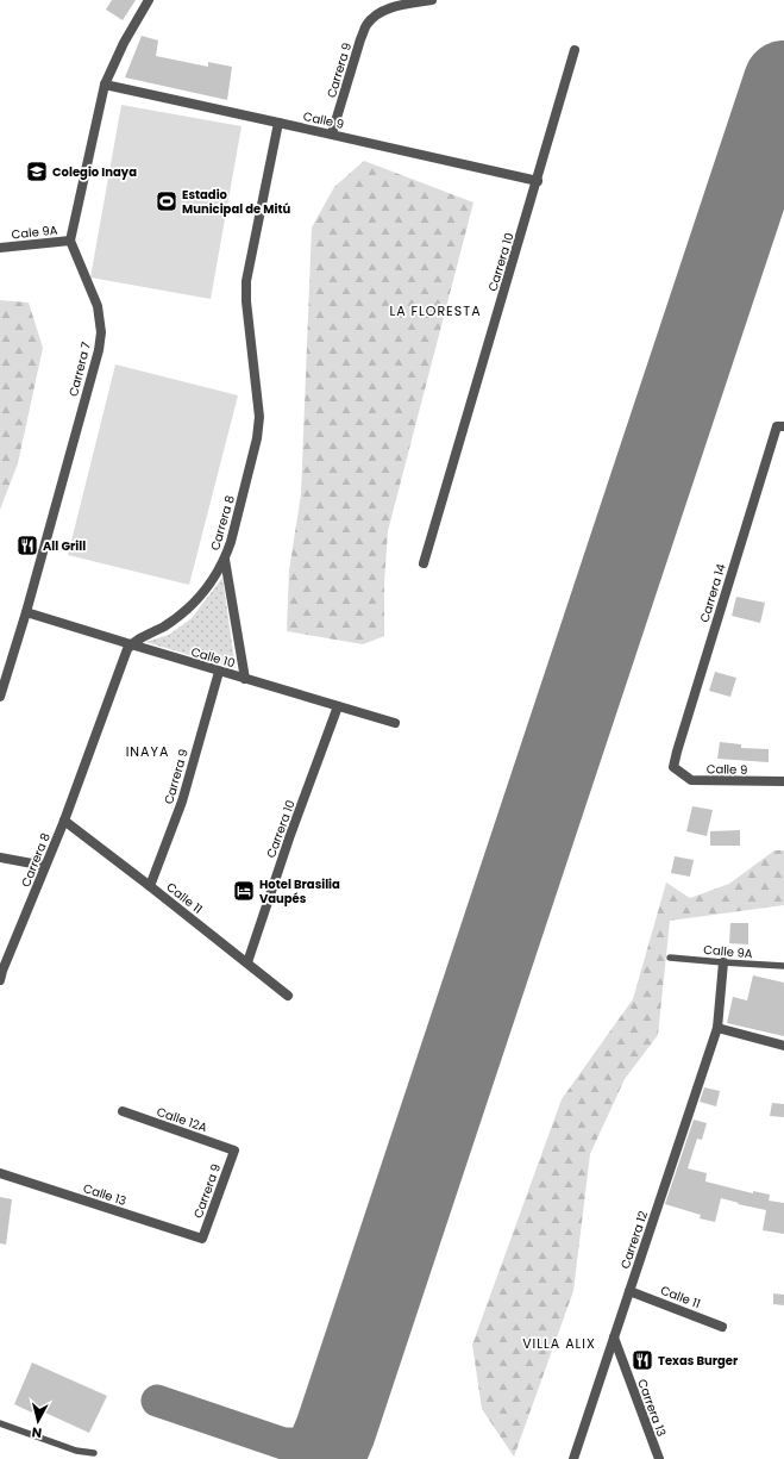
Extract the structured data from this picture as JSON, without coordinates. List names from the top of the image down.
{
  "streets": {
    "street": [
      "Carrera 9",
      "Calle 9",
      "Cale 9A",
      "Carrera 10",
      "Carrera 7",
      "Carrera 8",
      "Carrera 14",
      "Calle 10",
      "Calle 11",
      "Calle 12A",
      "Calle 13",
      "Carrera 12",
      "Carrera 13"
    ],
    "lane": ["Calle 9A"]
  },
  "crossings": [
    ["Carrera 9", "Calle 9"],
    ["Carrera 9", "Calle 10"],
    ["Carrera 9", "Calle 11"],
    ["Carrera 9", "Calle 12A"],
    ["Carrera 9", "Calle 13"],
    ["Calle 9", "Carrera 10"],
    ["Calle 9", "Carrera 8"],
    ["Calle 9", "Carrera 14"],
    ["Cale 9A", "Carrera 7"],
    ["Carrera 10", "Calle 10"],
    ["Carrera 10", "Calle 11"],
    ["Carrera 7", "Calle 10"],
    ["Carrera 8", "Calle 10"],
    ["Carrera 8", "Calle 11"],
    ["Calle 11", "Carrera 12"],
    ["Calle 9A", "Carrera 12"],
    ["Carrera 12", "Carrera 13"]
  ],
  "districts": ["LA FLORESTA", "INAYA", "VILLA ALIX"],
  "places": {
    "school or university": ["Colegio Inaya"],
    "sports": ["Estadio Municipal de Mitú"],
    "restaurant": ["All Grill", "Texas Burger"],
    "hotel": ["Hotel Brasilia Vaupés"]
  },
  "north": "bottom"
}
